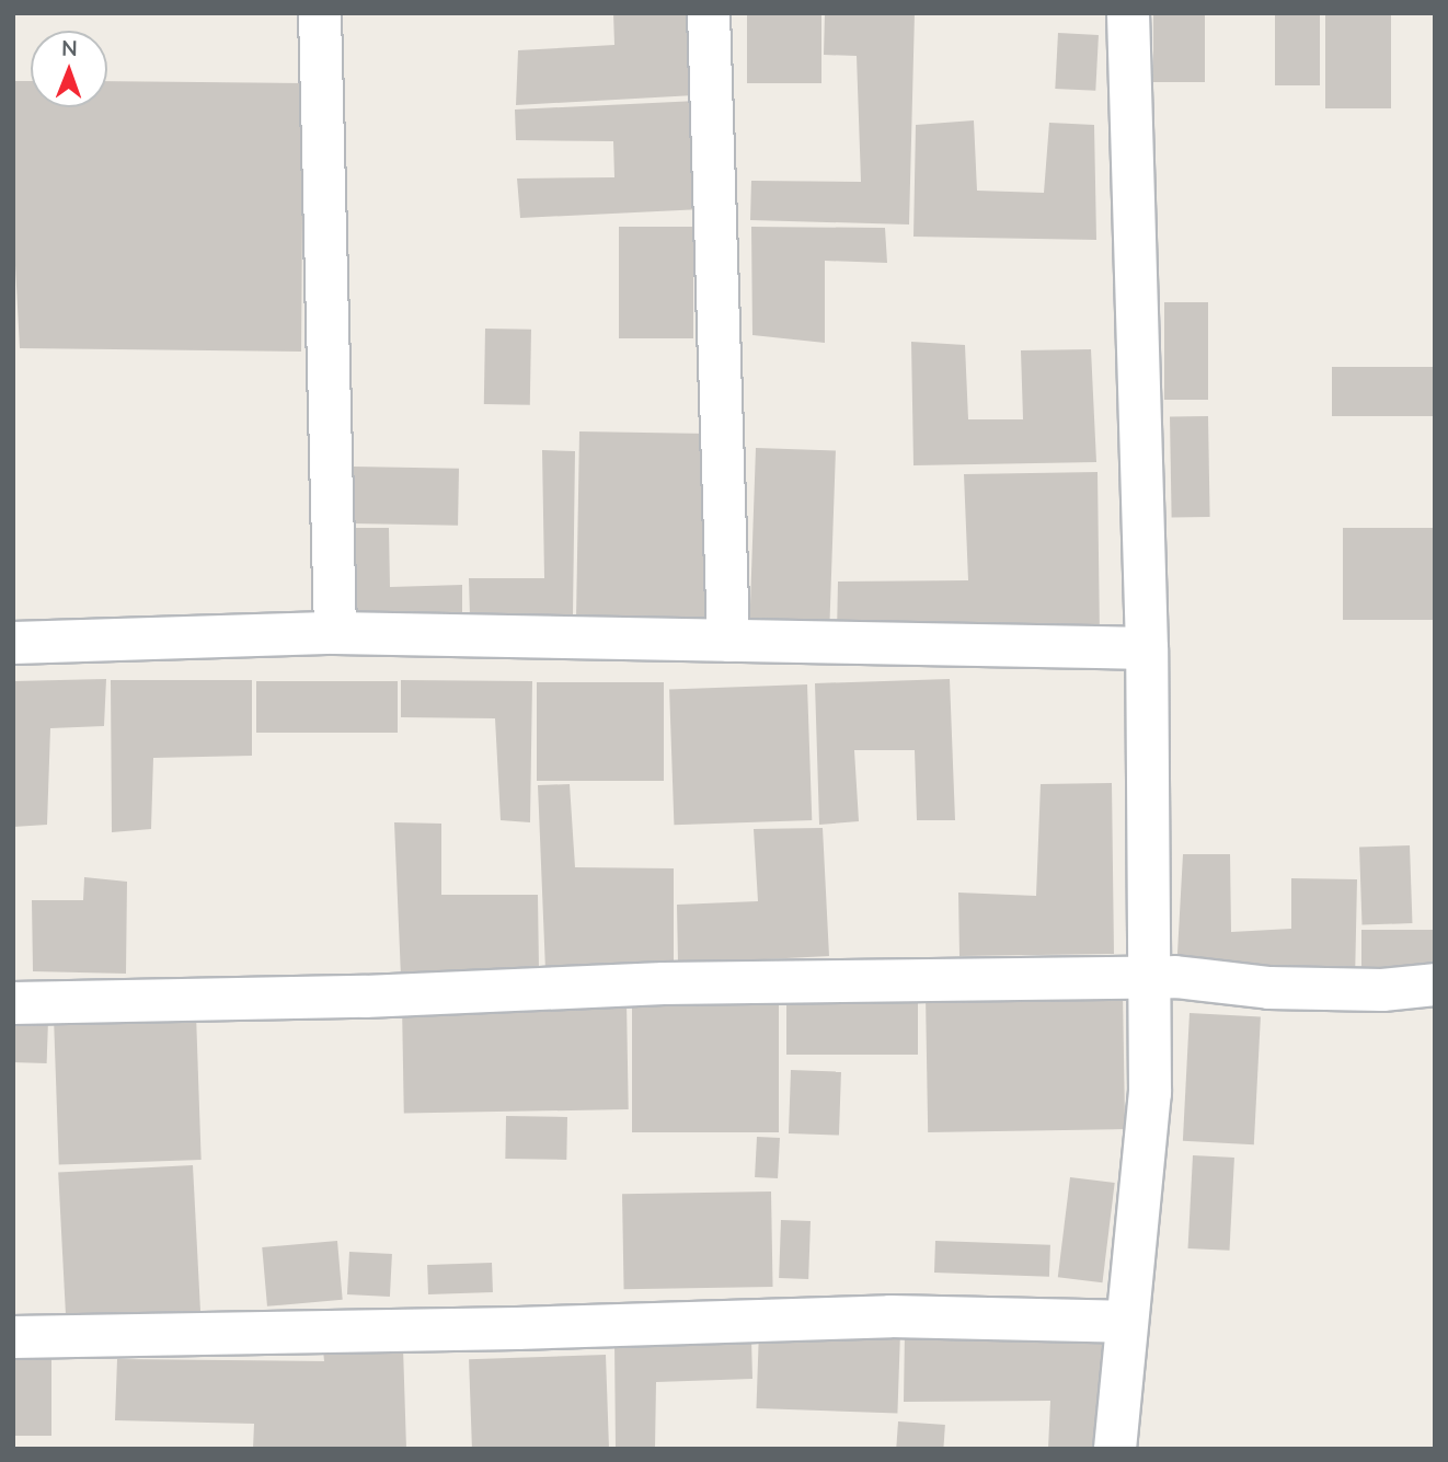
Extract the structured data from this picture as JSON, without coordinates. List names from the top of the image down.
{
  "north": "top"
}
